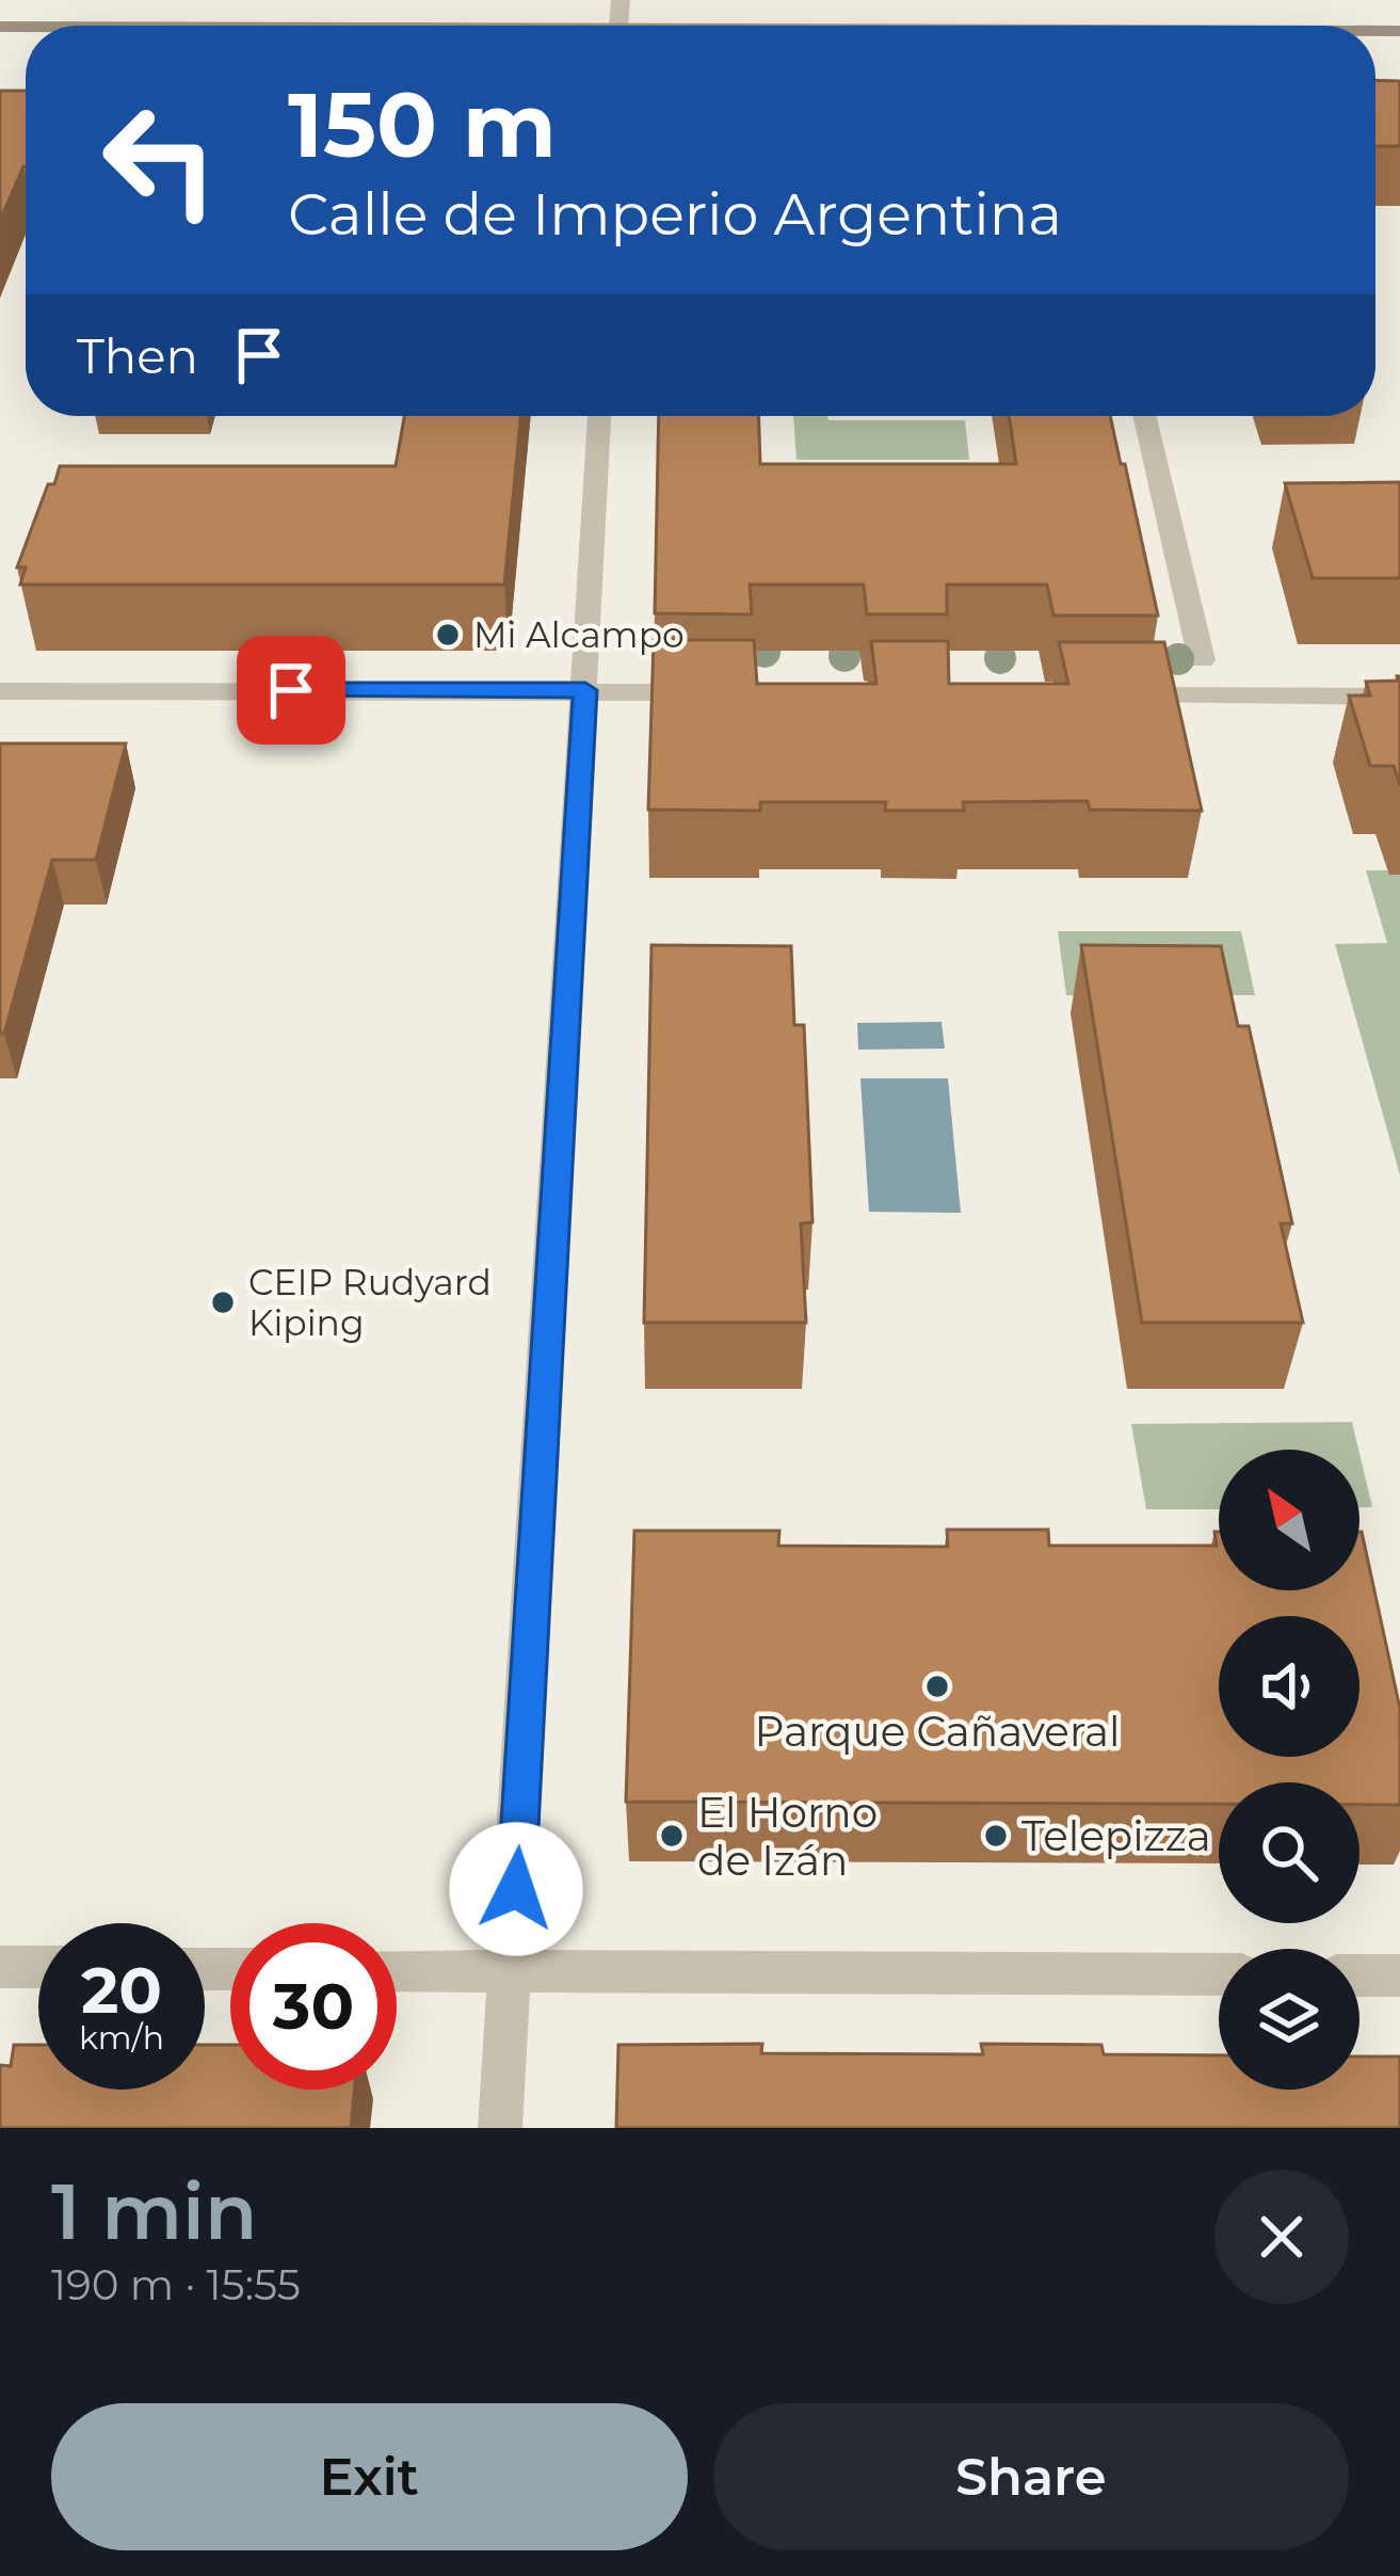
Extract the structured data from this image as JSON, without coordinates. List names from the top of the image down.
{
  "places": [
    "Mi Alcampo",
    "CEIP Rudyard Kiping",
    "Parque Cañaveral",
    "El Horno de Izán",
    "Telepizza"
  ],
  "north": "top left",
  "page": {
    "turn": ["150 m", "Calle de Imperio Argentina"],
    "then": "Then",
    "speed": "20 km/h",
    "limit": "30",
    "heading": ["1 min", "190 m · 15:55"],
    "buttons": ["Exit", "Share"]
  }
}
